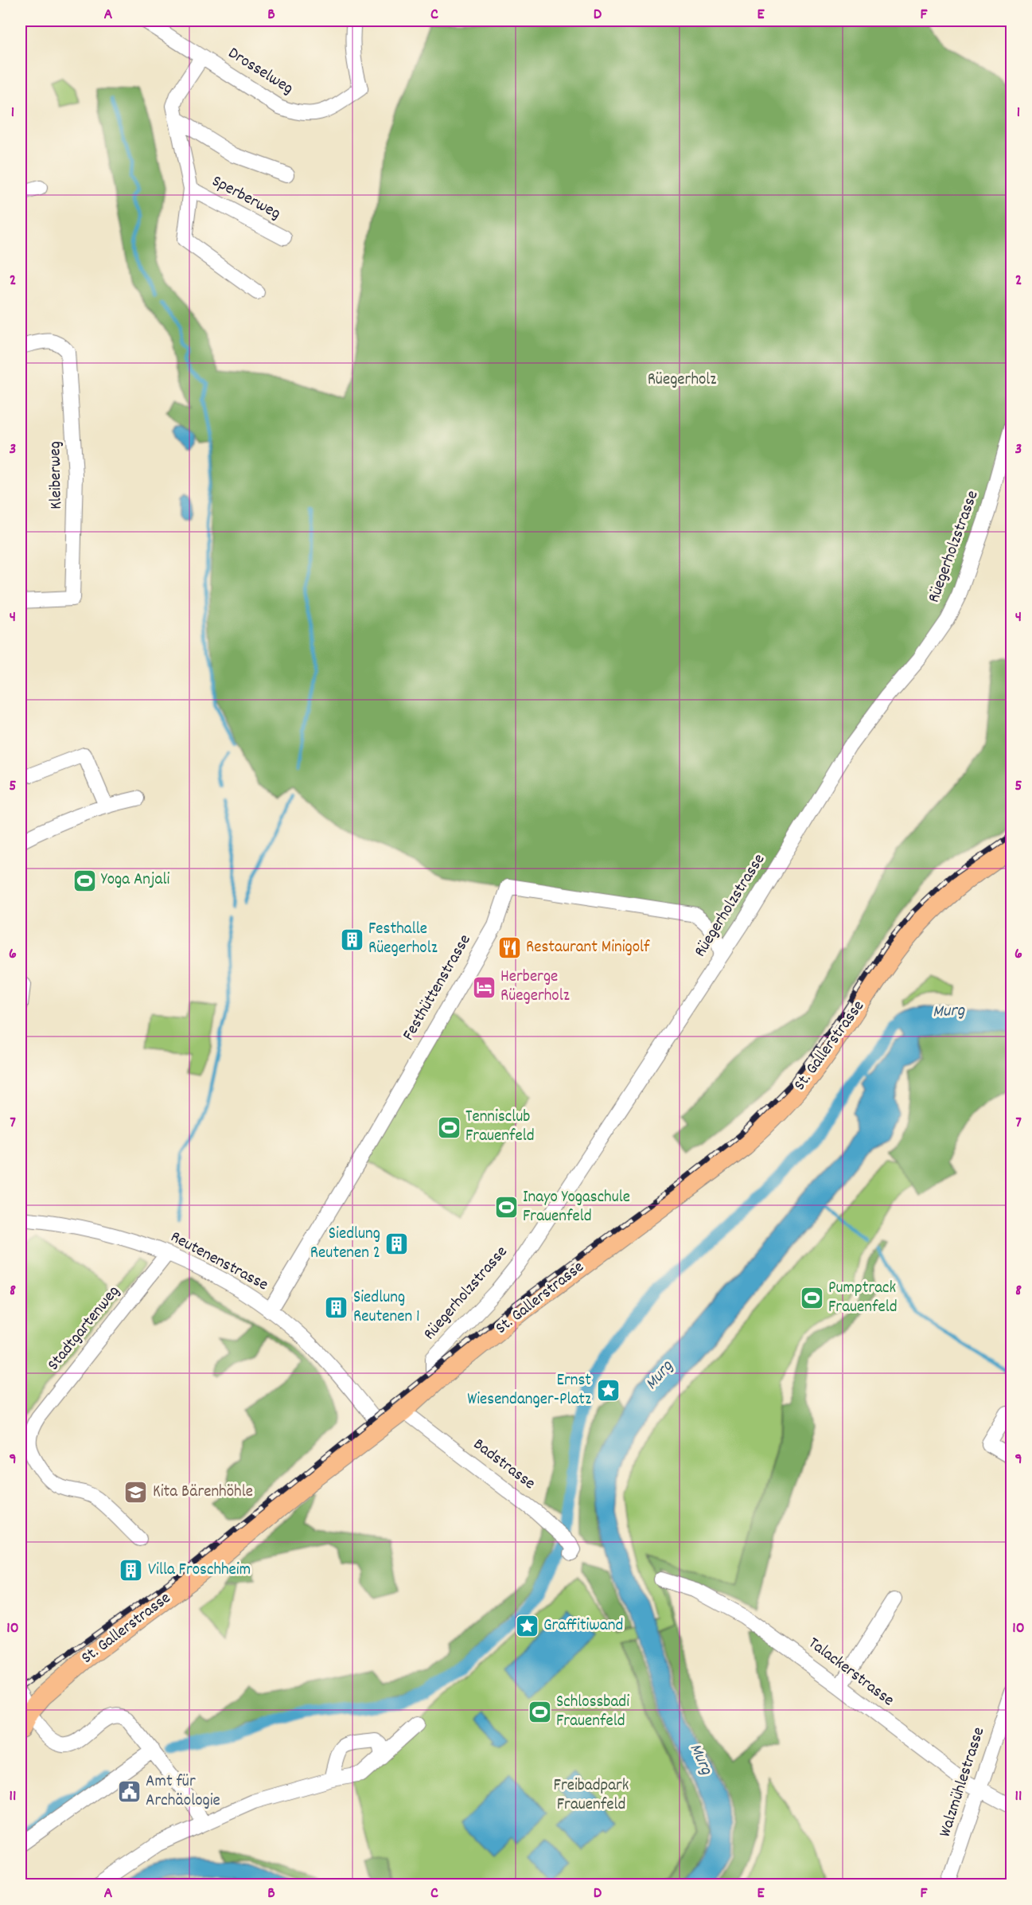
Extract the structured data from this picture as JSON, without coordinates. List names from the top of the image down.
{
  "streets": {
    "main road": ["St. Gallerstrasse"],
    "street": [
      "Drosselweg",
      "Sperberweg",
      "Kleiberweg",
      "Rüegerholzstrasse",
      "Festhüttenstrasse",
      "Reutenenstrasse",
      "Stadtgartenweg",
      "Badstrasse",
      "Talackerstrasse",
      "Walzmühlestrasse"
    ]
  },
  "crossings": [
    ["Drosselweg", "Sperberweg"],
    ["Rüegerholzstrasse", "Festhüttenstrasse"],
    ["Rüegerholzstrasse", "St. Gallerstrasse"],
    ["Festhüttenstrasse", "Reutenenstrasse"],
    ["St. Gallerstrasse", "Reutenenstrasse"],
    ["St. Gallerstrasse", "Badstrasse"],
    ["Reutenenstrasse", "Stadtgartenweg"],
    ["Talackerstrasse", "Walzmühlestrasse"]
  ],
  "water": ["Murg"],
  "parks": ["Rüegerholz", "Freibadpark Frauenfeld"],
  "places": {
    "sports": [
      "Yoga Anjali",
      "Tennisclub Frauenfeld",
      "Inayo Yogaschule Frauenfeld",
      "Pumptrack Frauenfeld",
      "Schlossbadi Frauenfeld"
    ],
    "building": [
      "Festhalle Rüegerholz",
      "Siedlung Reutenen 2",
      "Siedlung Reutenen 1",
      "Villa Froschheim"
    ],
    "restaurant": ["Restaurant Minigolf"],
    "hotel": ["Herberge Rüegerholz"],
    "place": ["Ernst Wiesendanger-Platz", "Graffitiwand"],
    "school or university": ["Kita Bärenhöhle"],
    "public building": ["Amt für Archäologie"]
  },
  "grid": {
    "columns": [
      "A",
      "B",
      "C",
      "D",
      "E",
      "F"
    ],
    "rows": [
      "1",
      "2",
      "3",
      "4",
      "5",
      "6",
      "7",
      "8",
      "9",
      "10",
      "11"
    ]
  }
}
